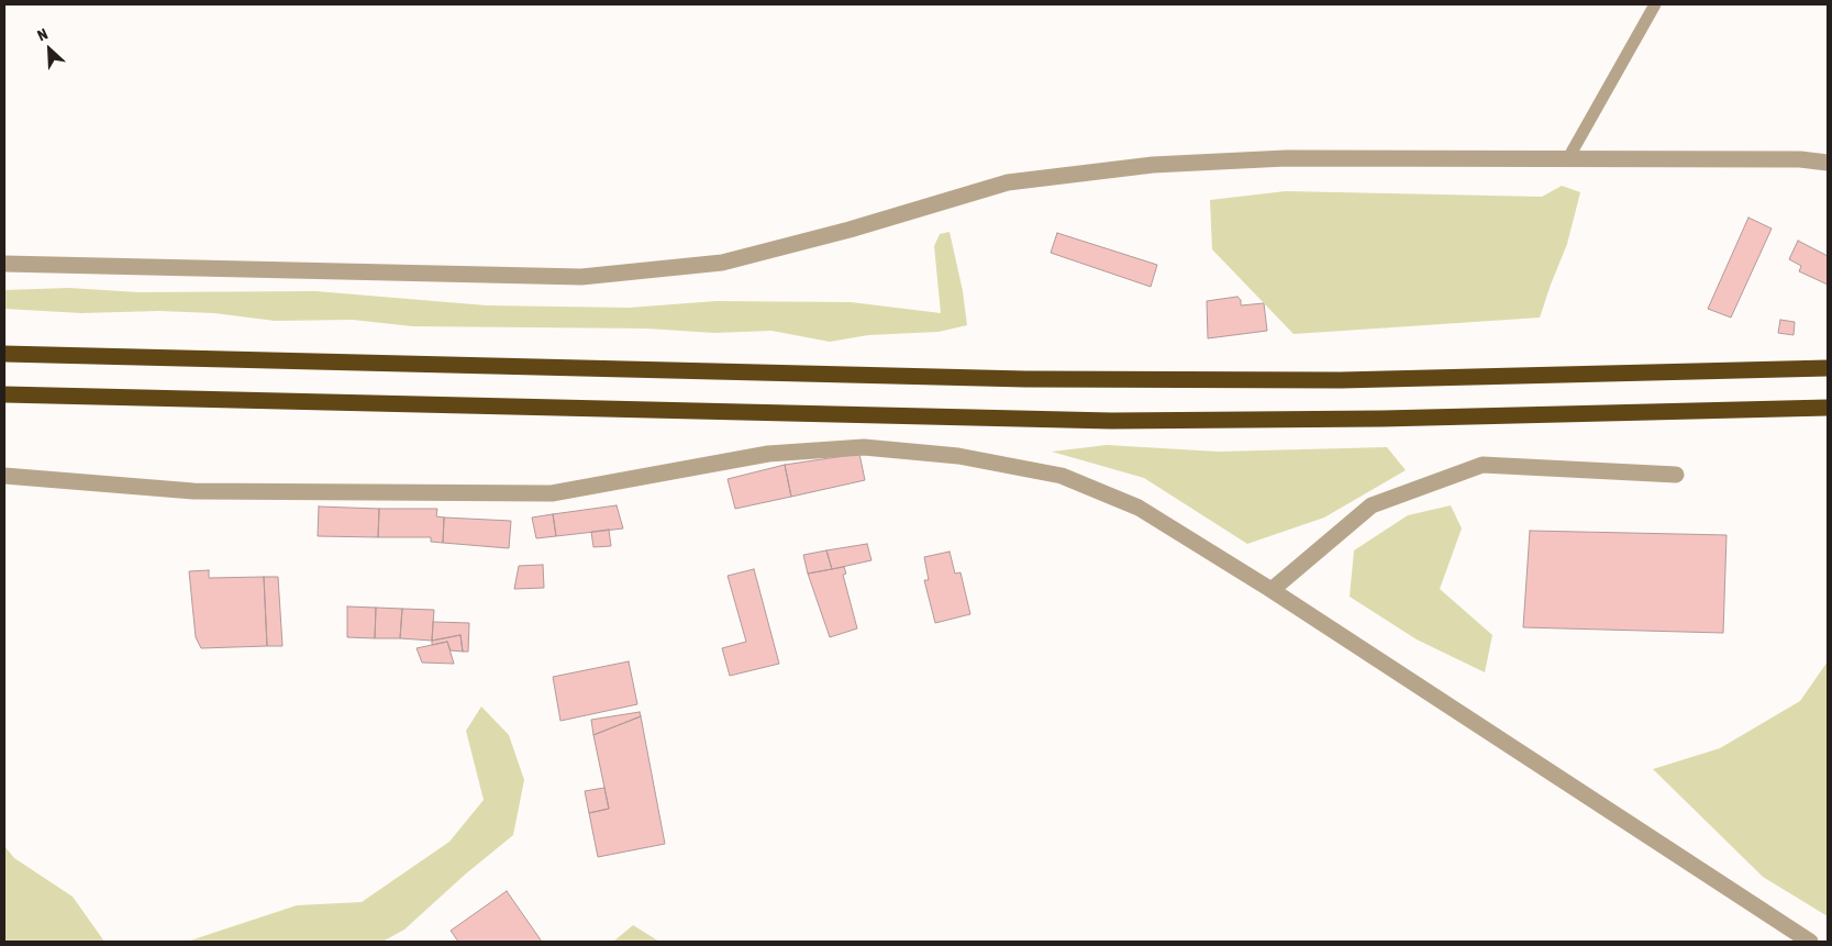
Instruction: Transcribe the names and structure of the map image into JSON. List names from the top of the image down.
{
  "north": "top left"
}
